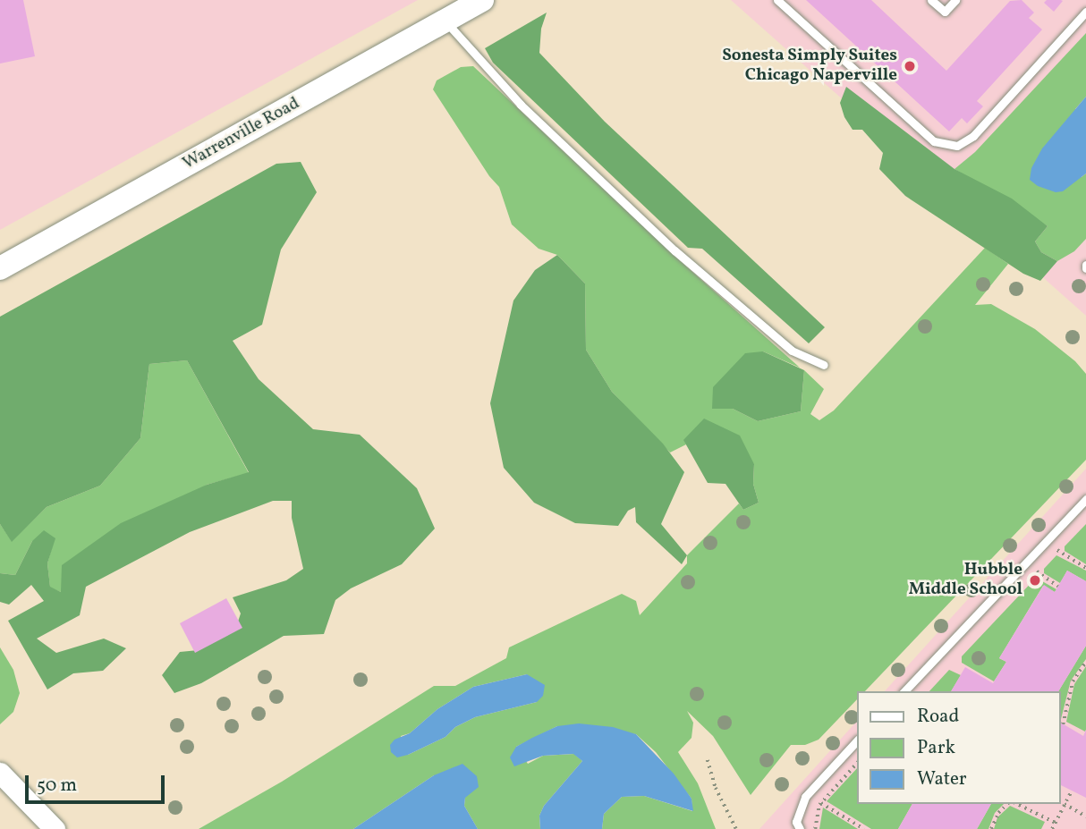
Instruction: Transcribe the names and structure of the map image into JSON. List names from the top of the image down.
{
  "streets": {
    "main road": ["Warrenville Road"]
  },
  "places": ["Sonesta Simply Suites Chicago Naperville", "Hubble Middle School"],
  "legend": ["Road", "Park", "Water"],
  "scale_bar": "50 m"
}
